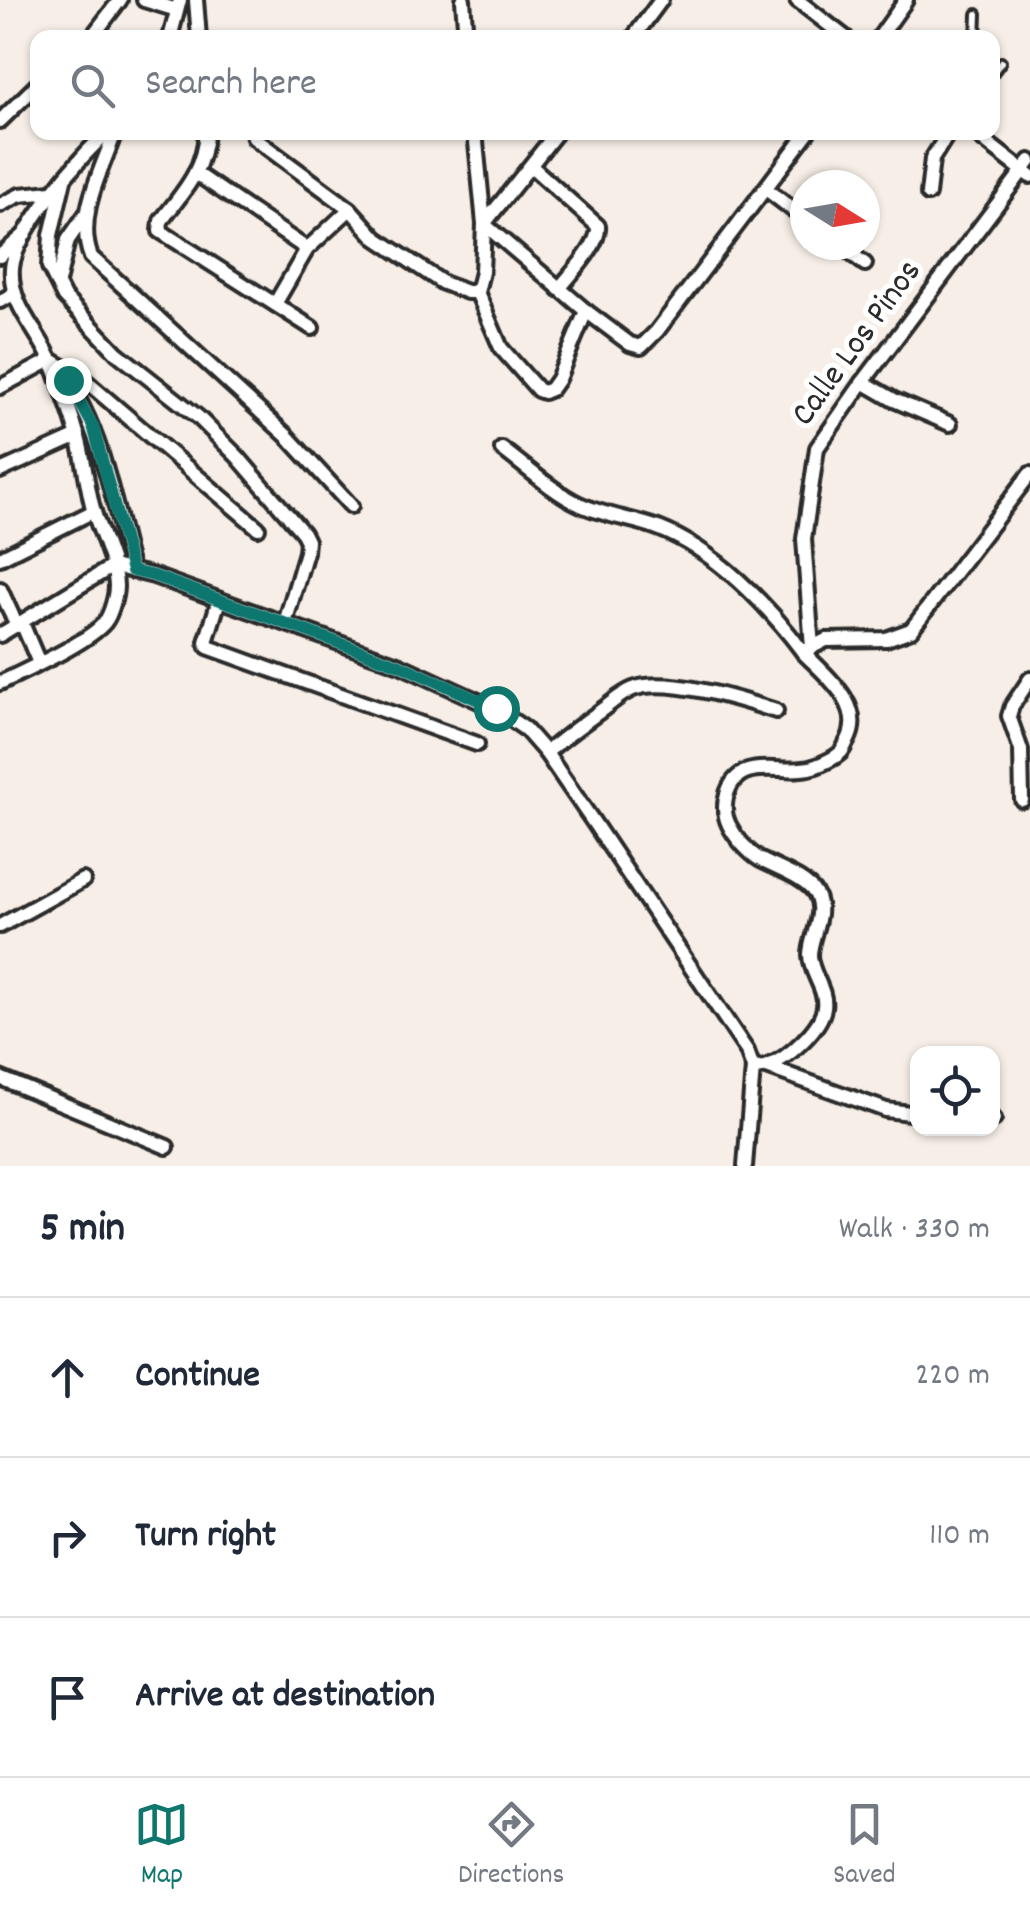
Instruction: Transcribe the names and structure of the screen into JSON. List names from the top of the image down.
{
  "streets": {
    "street": ["Calle Los Pinos"]
  },
  "north": "right",
  "page": {
    "search": "Search here",
    "heading": ["5 min", "Walk · 330 m"],
    "list": [
      ["Continue", "220 m"],
      ["Turn right", "110 m"],
      "Arrive at destination"
    ],
    "nav": ["Map", "Directions", "Saved"]
  }
}
